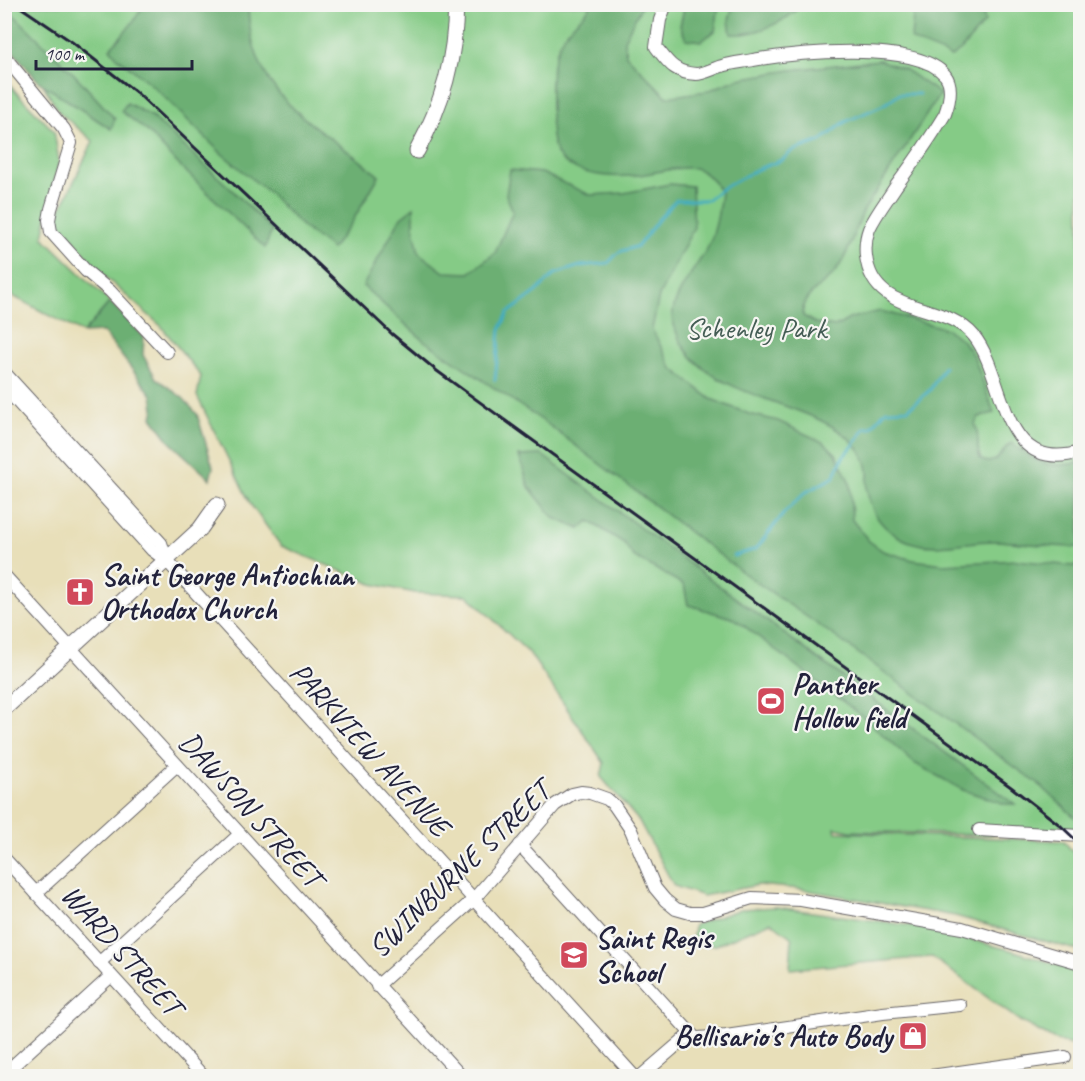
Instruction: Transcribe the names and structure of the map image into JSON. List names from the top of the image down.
{
  "streets": {
    "street": [
      "PARKVIEW AVENUE",
      "DAWSON STREET",
      "SWINBURNE STREET",
      "WARD STREET"
    ]
  },
  "crossings": [
    ["PARKVIEW AVENUE", "SWINBURNE STREET"],
    ["DAWSON STREET", "SWINBURNE STREET"]
  ],
  "parks": ["Schenley Park"],
  "places": {
    "church": ["Saint George Antiochian Orthodox Church"],
    "sports": ["Panther Hollow field"],
    "school or university": ["Saint Regis School"],
    "shop": ["Bellisario's Auto Body"]
  },
  "scale_bar": "100 m"
}
